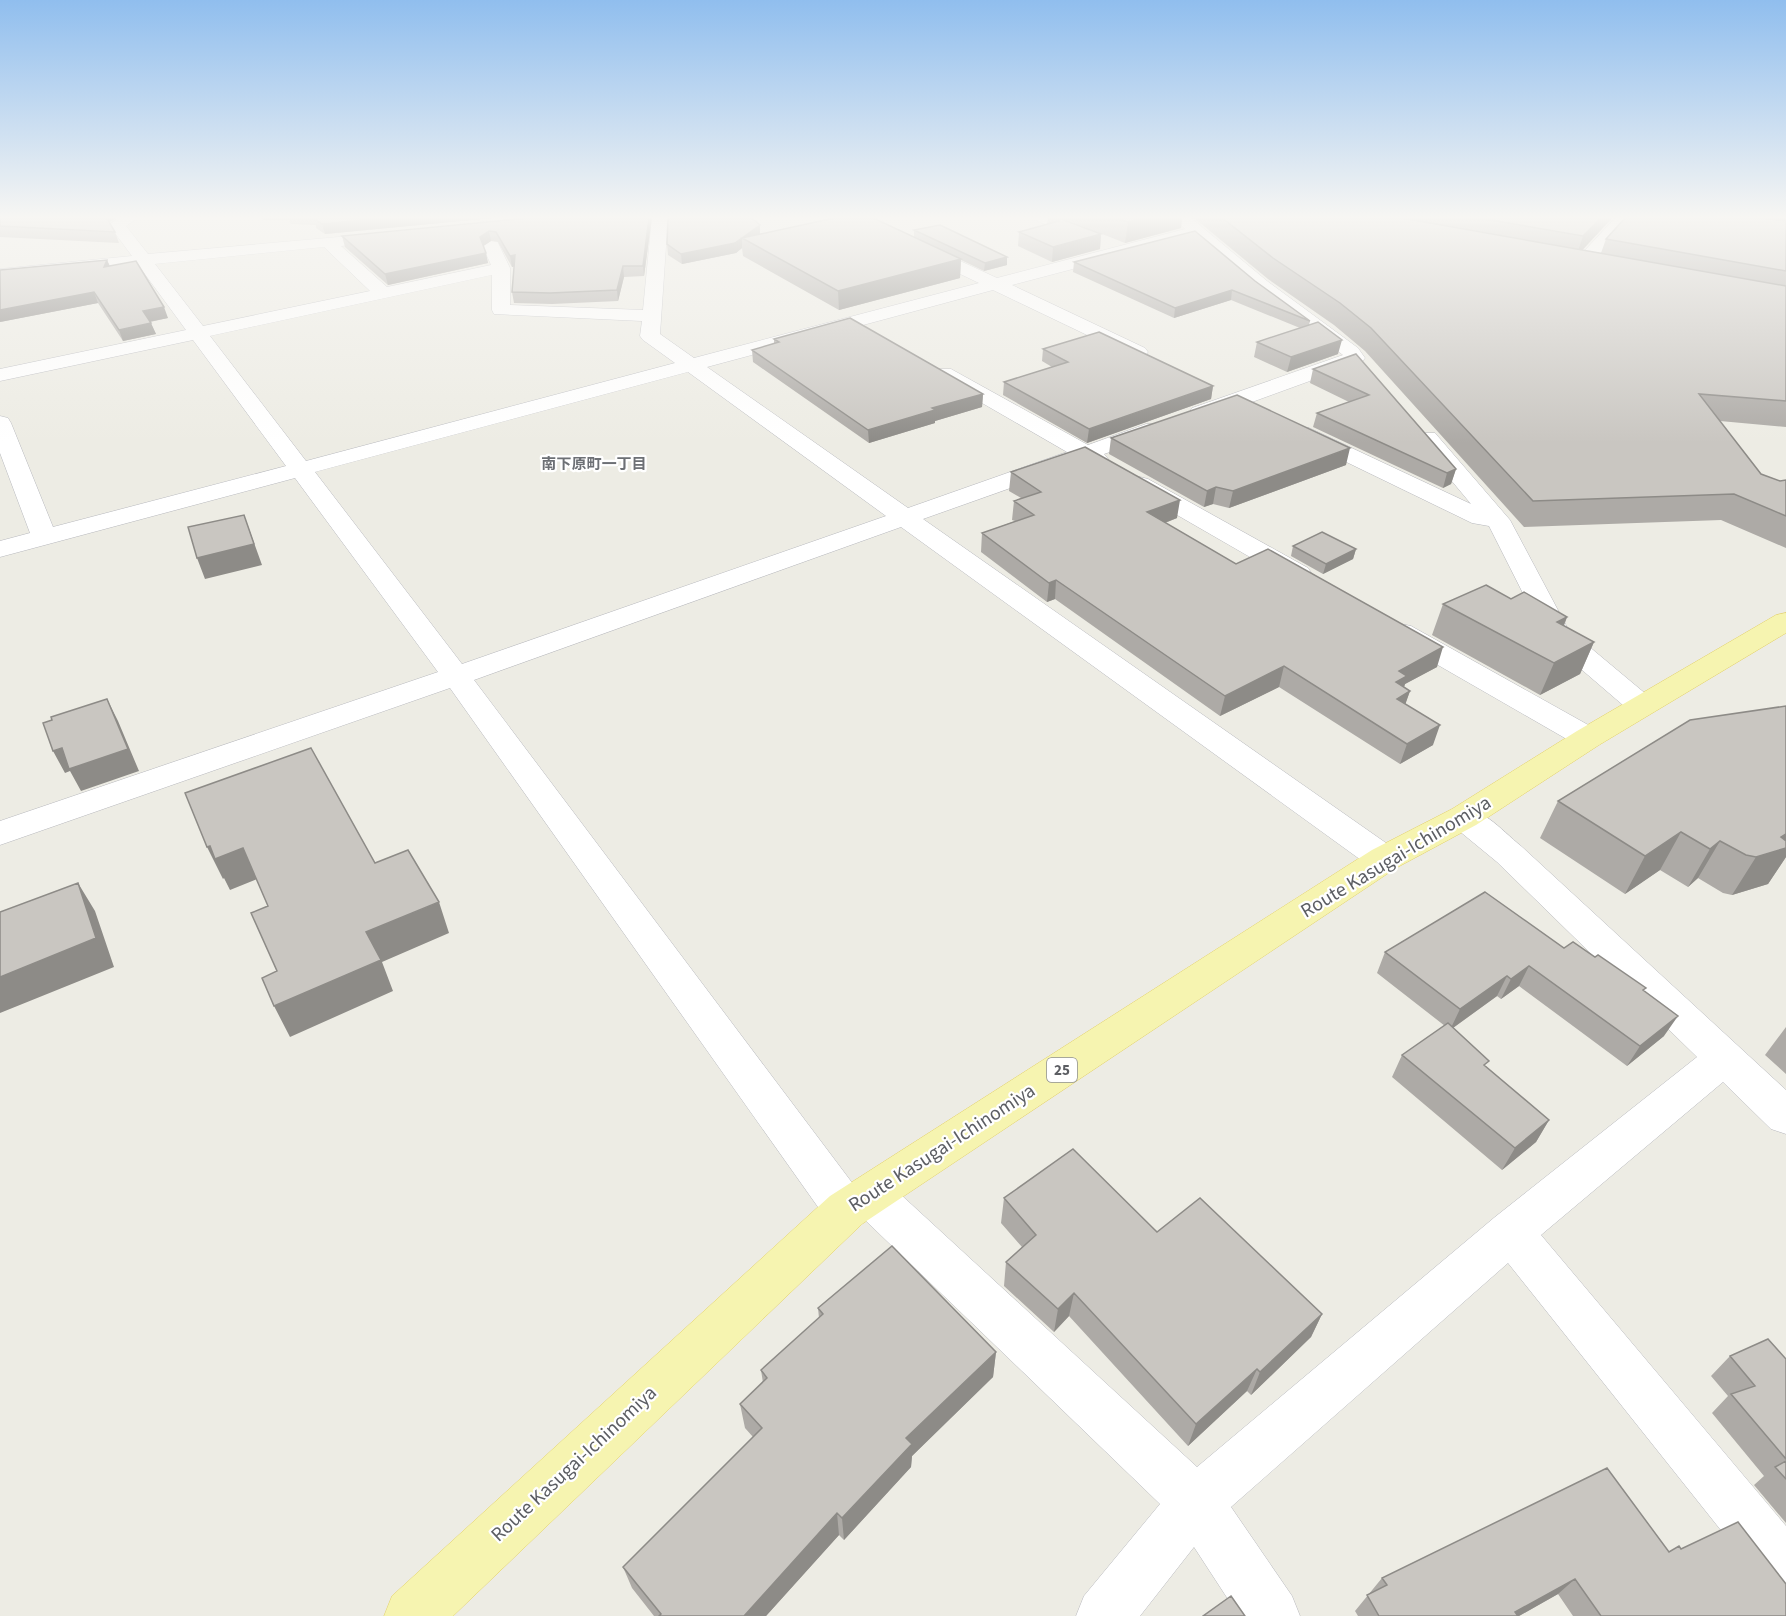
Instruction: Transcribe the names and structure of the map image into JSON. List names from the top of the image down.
{
  "streets": {
    "main road": ["Route Kasugai-Ichinomiya", "25"]
  },
  "districts": ["南下原町一丁目"]
}
